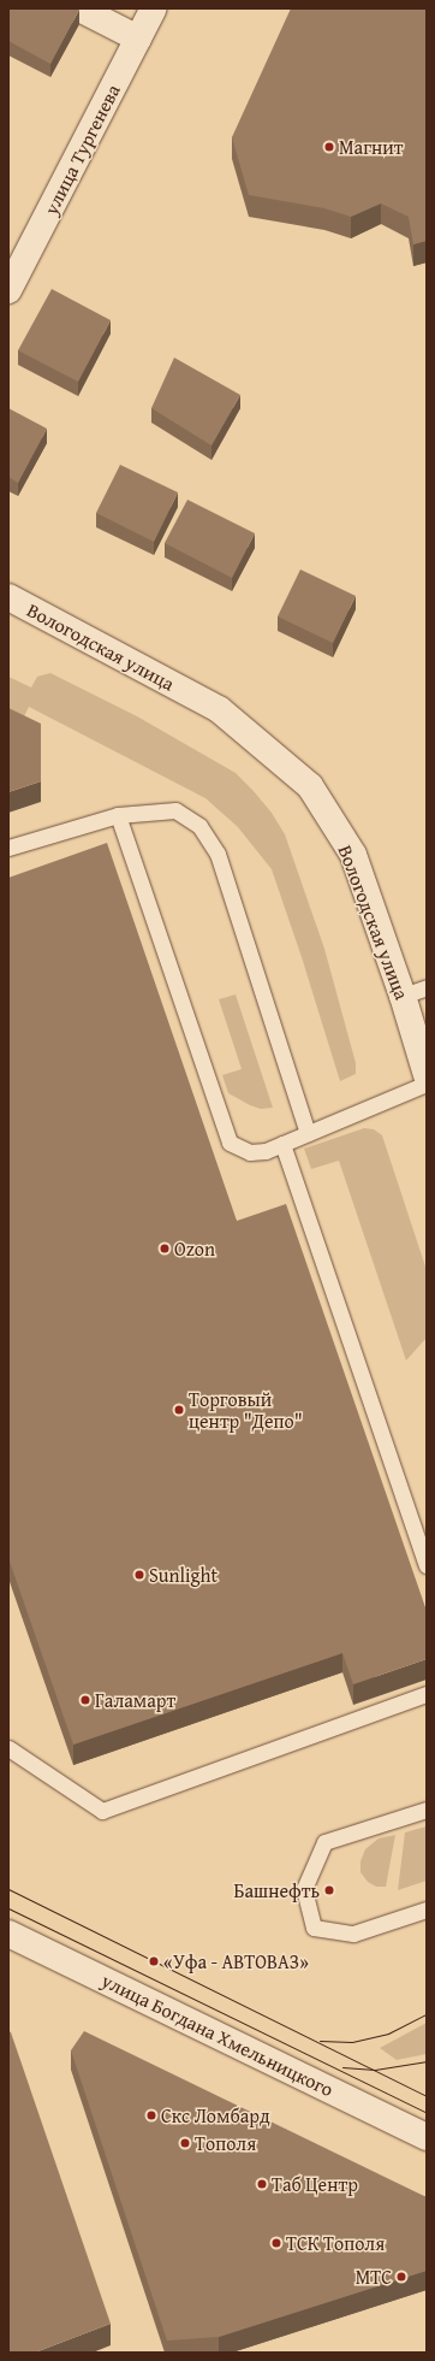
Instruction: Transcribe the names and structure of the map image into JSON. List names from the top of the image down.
{
  "streets": {
    "main road": ["улица Тургенева", "Вологодская улица", "улица Богдана Хмельницкого"]
  },
  "places": [
    "Магнит",
    "Ozon",
    "Торговый центр \"Депо\"",
    "Sunlight",
    "Галамарт",
    "Башнефть",
    "«Уфа - АВТОВАЗ»",
    "Скс Ломбард",
    "Тополя",
    "Таб Центр",
    "ТСК Тополя",
    "МТС"
  ]
}
